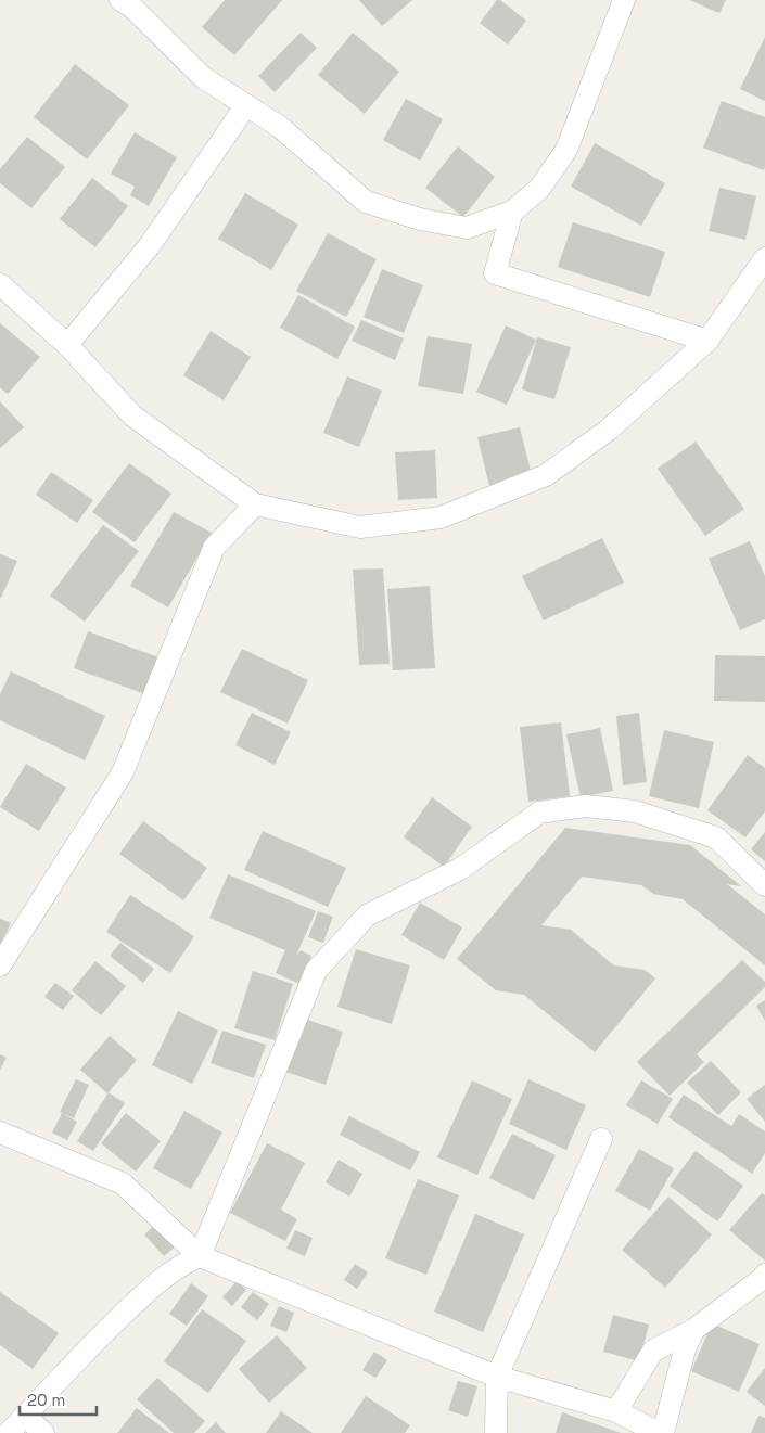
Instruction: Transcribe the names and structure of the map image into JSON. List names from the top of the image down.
{
  "scale_bar": "20 m"
}
